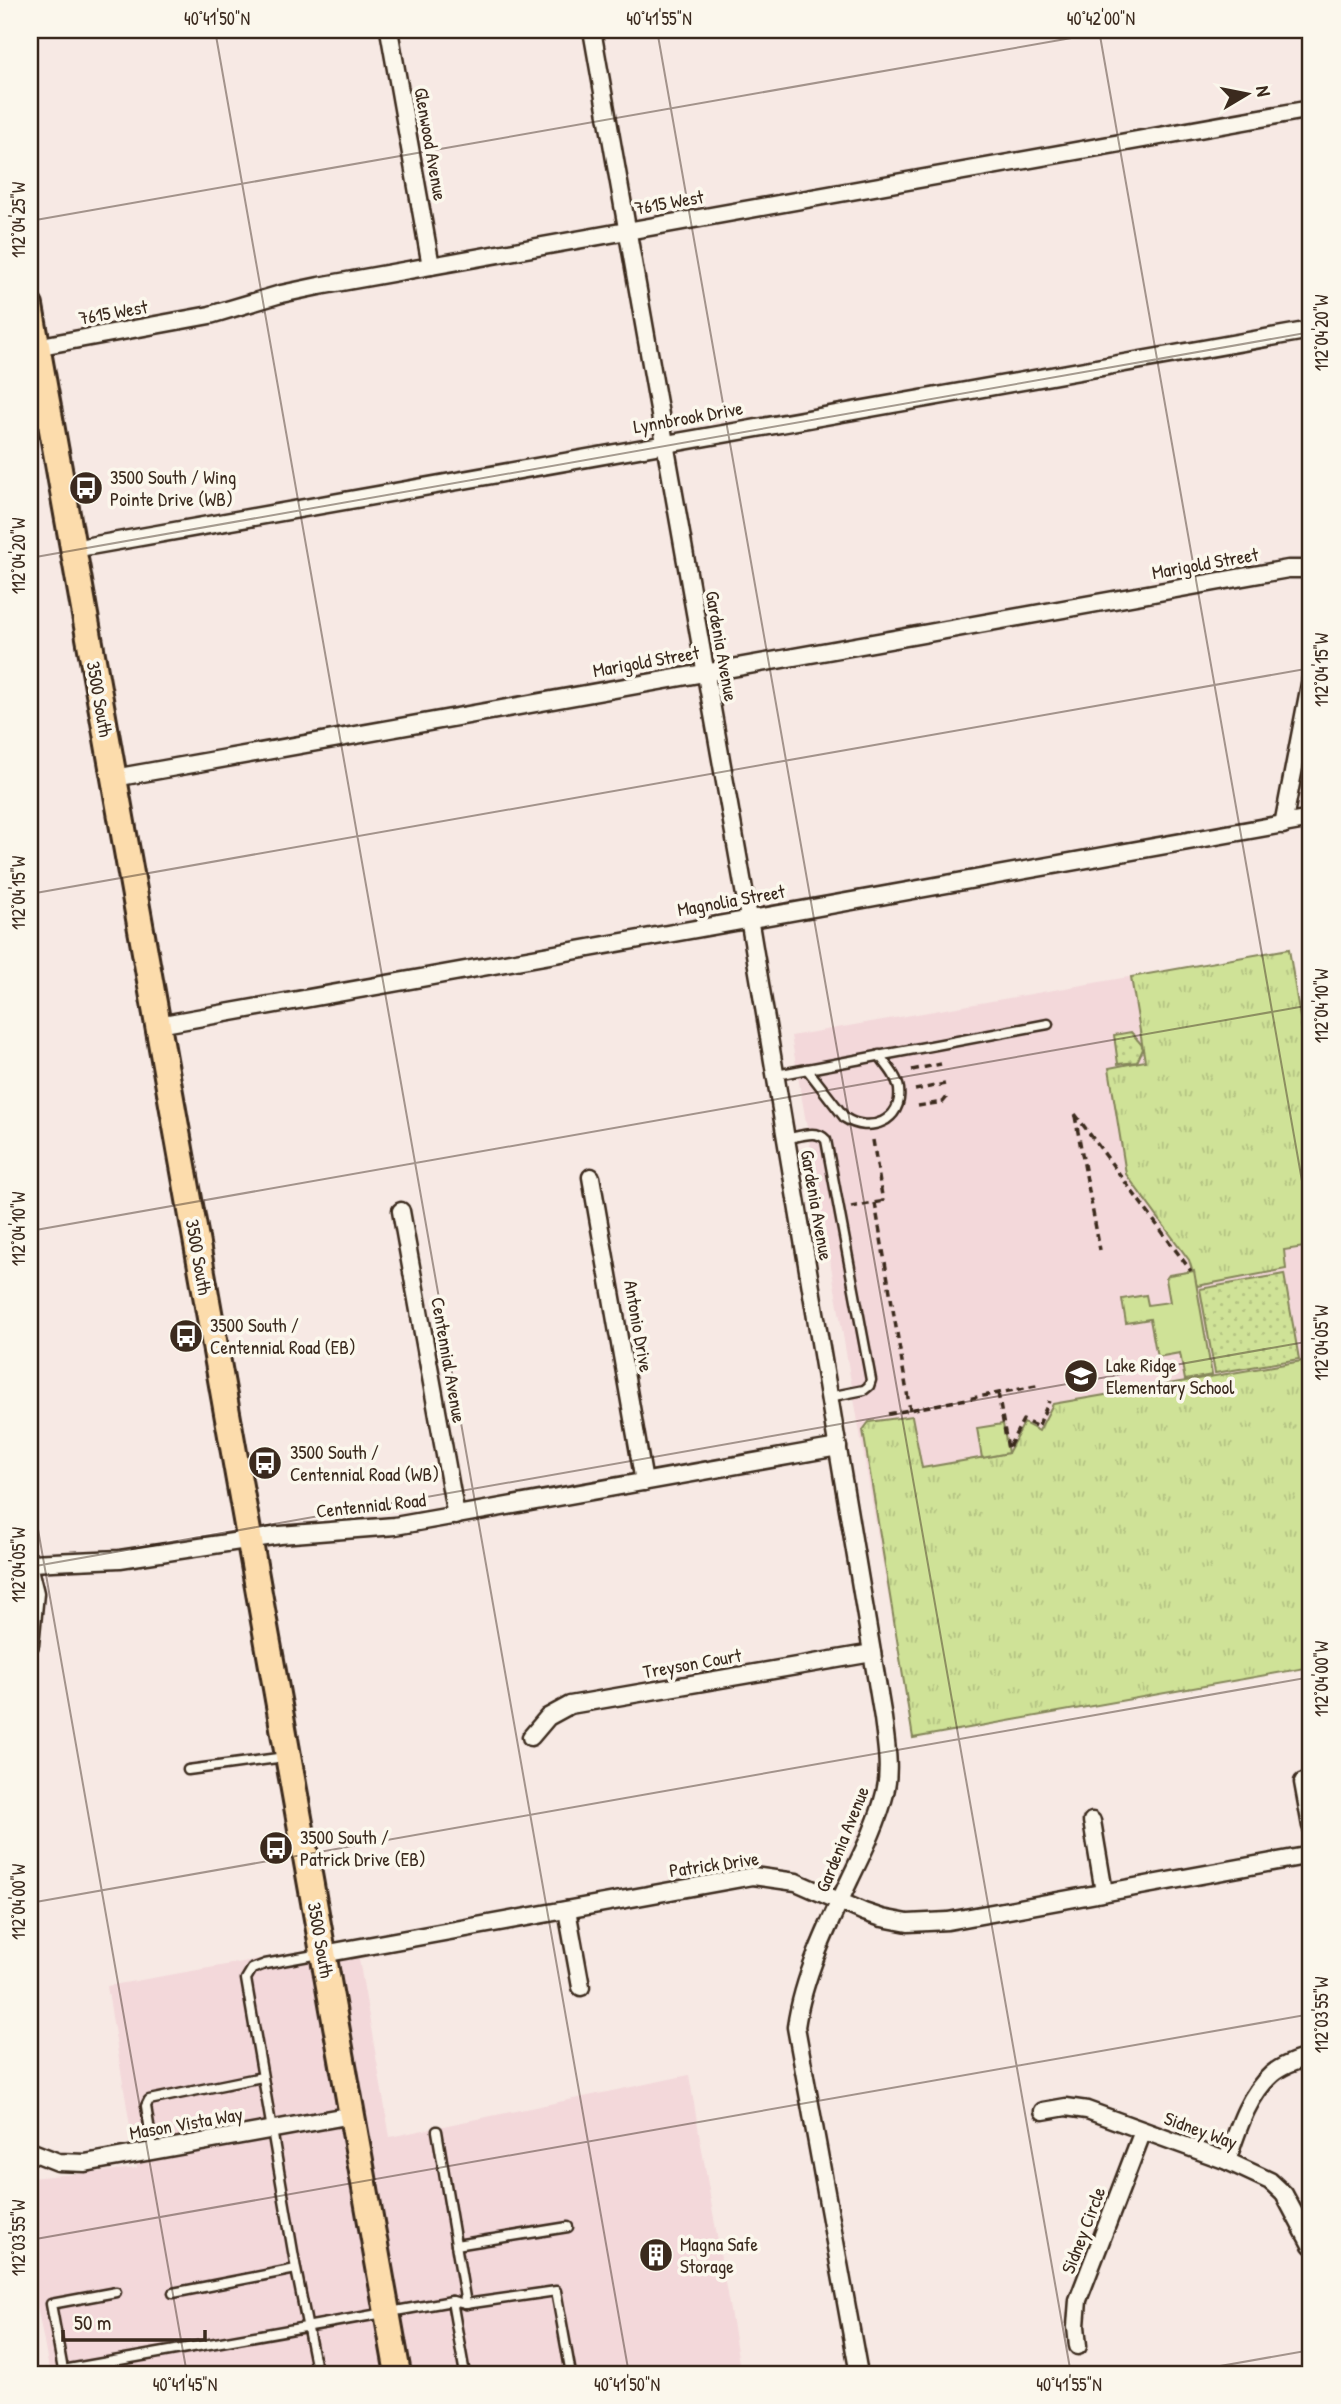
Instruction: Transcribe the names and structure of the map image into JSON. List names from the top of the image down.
{
  "streets": {
    "main road": ["3500 South"],
    "street": [
      "Glenwood Avenue",
      "7615 West",
      "Lynnbrook Drive",
      "Marigold Street",
      "Gardenia Avenue",
      "Magnolia Street",
      "Antonio Drive",
      "Centennial Avenue",
      "Centennial Road",
      "Treyson Court",
      "Patrick Drive",
      "Mason Vista Way",
      "Sidney Way",
      "Sidney Circle"
    ]
  },
  "crossings": [
    ["Glenwood Avenue", "7615 West"],
    ["7615 West", "Gardenia Avenue"],
    ["7615 West", "3500 South"],
    ["Lynnbrook Drive", "Gardenia Avenue"],
    ["Lynnbrook Drive", "3500 South"],
    ["Marigold Street", "Gardenia Avenue"],
    ["Marigold Street", "3500 South"],
    ["Gardenia Avenue", "Magnolia Street"],
    ["Gardenia Avenue", "Centennial Road"],
    ["Gardenia Avenue", "Treyson Court"],
    ["Gardenia Avenue", "Patrick Drive"],
    ["3500 South", "Magnolia Street"],
    ["3500 South", "Centennial Road"],
    ["3500 South", "Patrick Drive"],
    ["3500 South", "Mason Vista Way"],
    ["Antonio Drive", "Centennial Road"],
    ["Centennial Avenue", "Centennial Road"],
    ["Sidney Way", "Sidney Circle"]
  ],
  "places": {
    "bus stop": [
      "3500 South / Wing Pointe Drive (WB)",
      "3500 South / Centennial Road (EB)",
      "3500 South / Centennial Road (WB)",
      "3500 South / Patrick Drive (EB)"
    ],
    "school or university": ["Lake Ridge Elementary School"],
    "building": ["Magna Safe Storage"]
  },
  "scale_bar": "50 m",
  "north": "right",
  "coordinates": [
    "40°41'50\"N",
    "40°41'55\"N",
    "40°42'00\"N",
    "112°04'25\"W",
    "112°04'20\"W",
    "112°04'15\"W",
    "112°04'10\"W",
    "112°04'05\"W",
    "112°04'00\"W",
    "112°03'55\"W",
    "40°41'45\"N"
  ]
}
